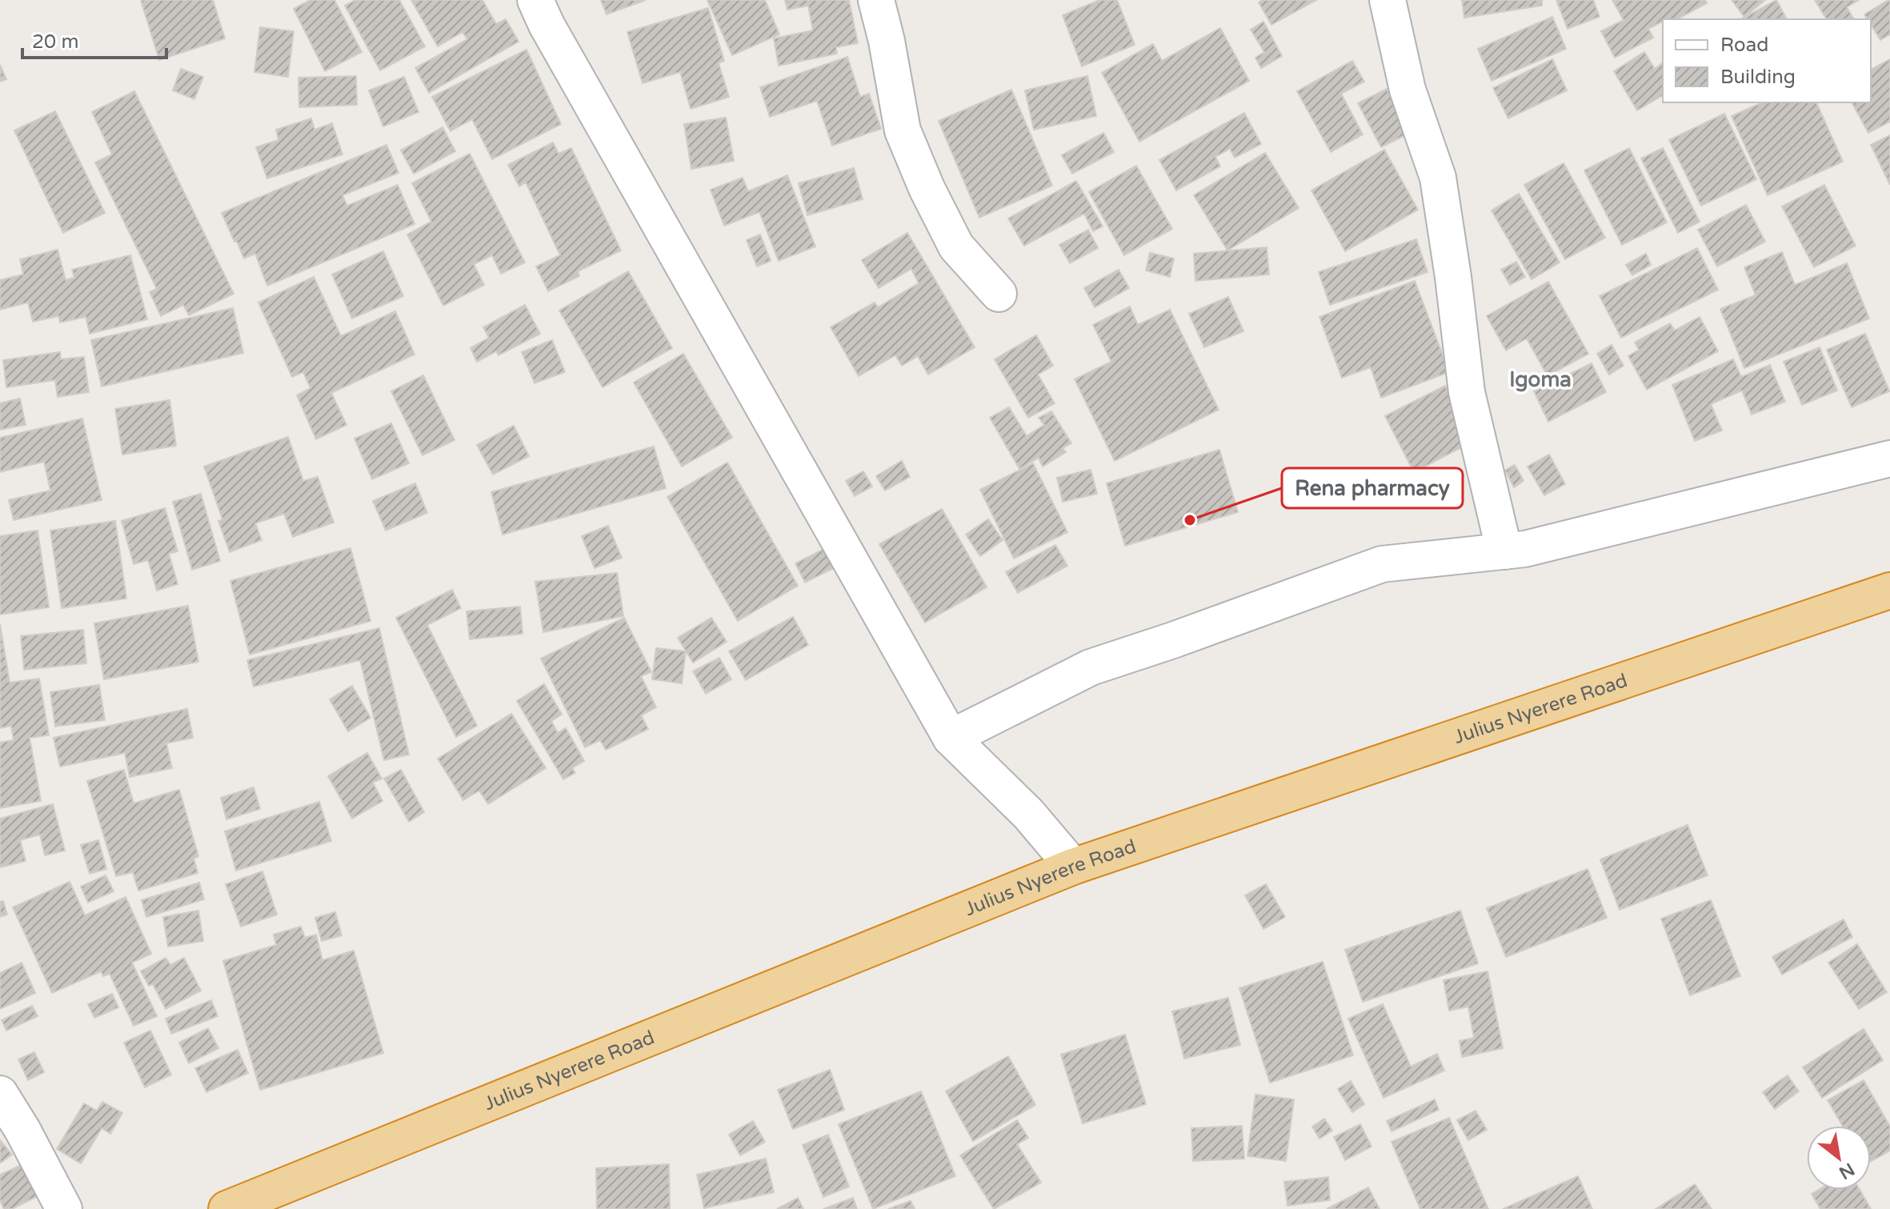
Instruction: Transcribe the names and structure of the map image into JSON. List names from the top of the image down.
{
  "streets": {
    "highway": ["Julius Nyerere Road"]
  },
  "districts": ["Igoma"],
  "places": ["Rena pharmacy"],
  "legend": ["Road", "Building"],
  "scale_bar": "20 m",
  "north": "bottom right"
}
